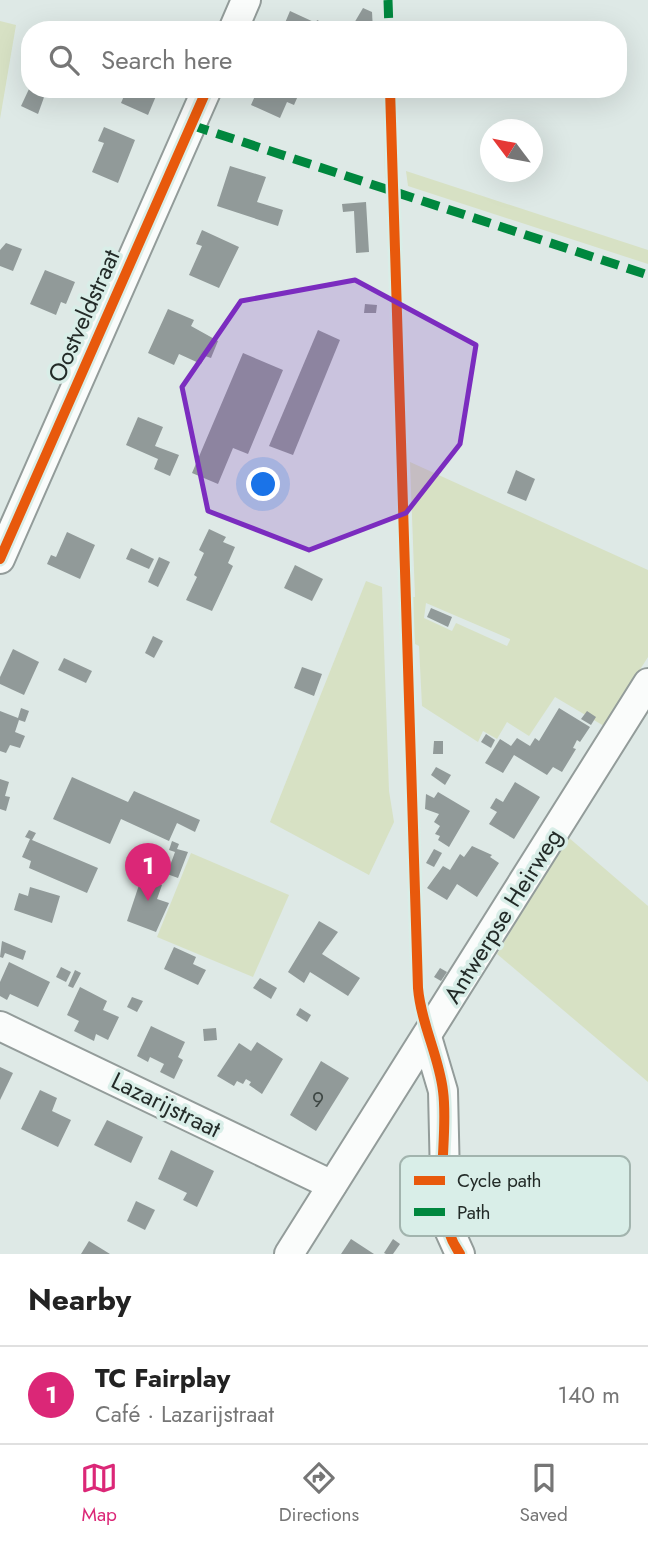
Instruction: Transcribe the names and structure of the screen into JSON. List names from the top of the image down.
{
  "streets": {
    "street": ["Oostveldstraat", "Antwerpse Heirweg", "Lazarijstraat"]
  },
  "crossings": [
    ["Antwerpse Heirweg", "Lazarijstraat"]
  ],
  "house_numbers": ["9"],
  "legend": ["Cycle path", "Path"],
  "north": "top left",
  "page": {
    "search": "Search here",
    "pins": "1",
    "heading": "Nearby",
    "list": [
      {
        "mark": "1",
        "name": "TC Fairplay",
        "note": "Café · Lazarijstraat",
        "value": "140 m"
      }
    ],
    "nav": ["Map", "Directions", "Saved"]
  }
}
